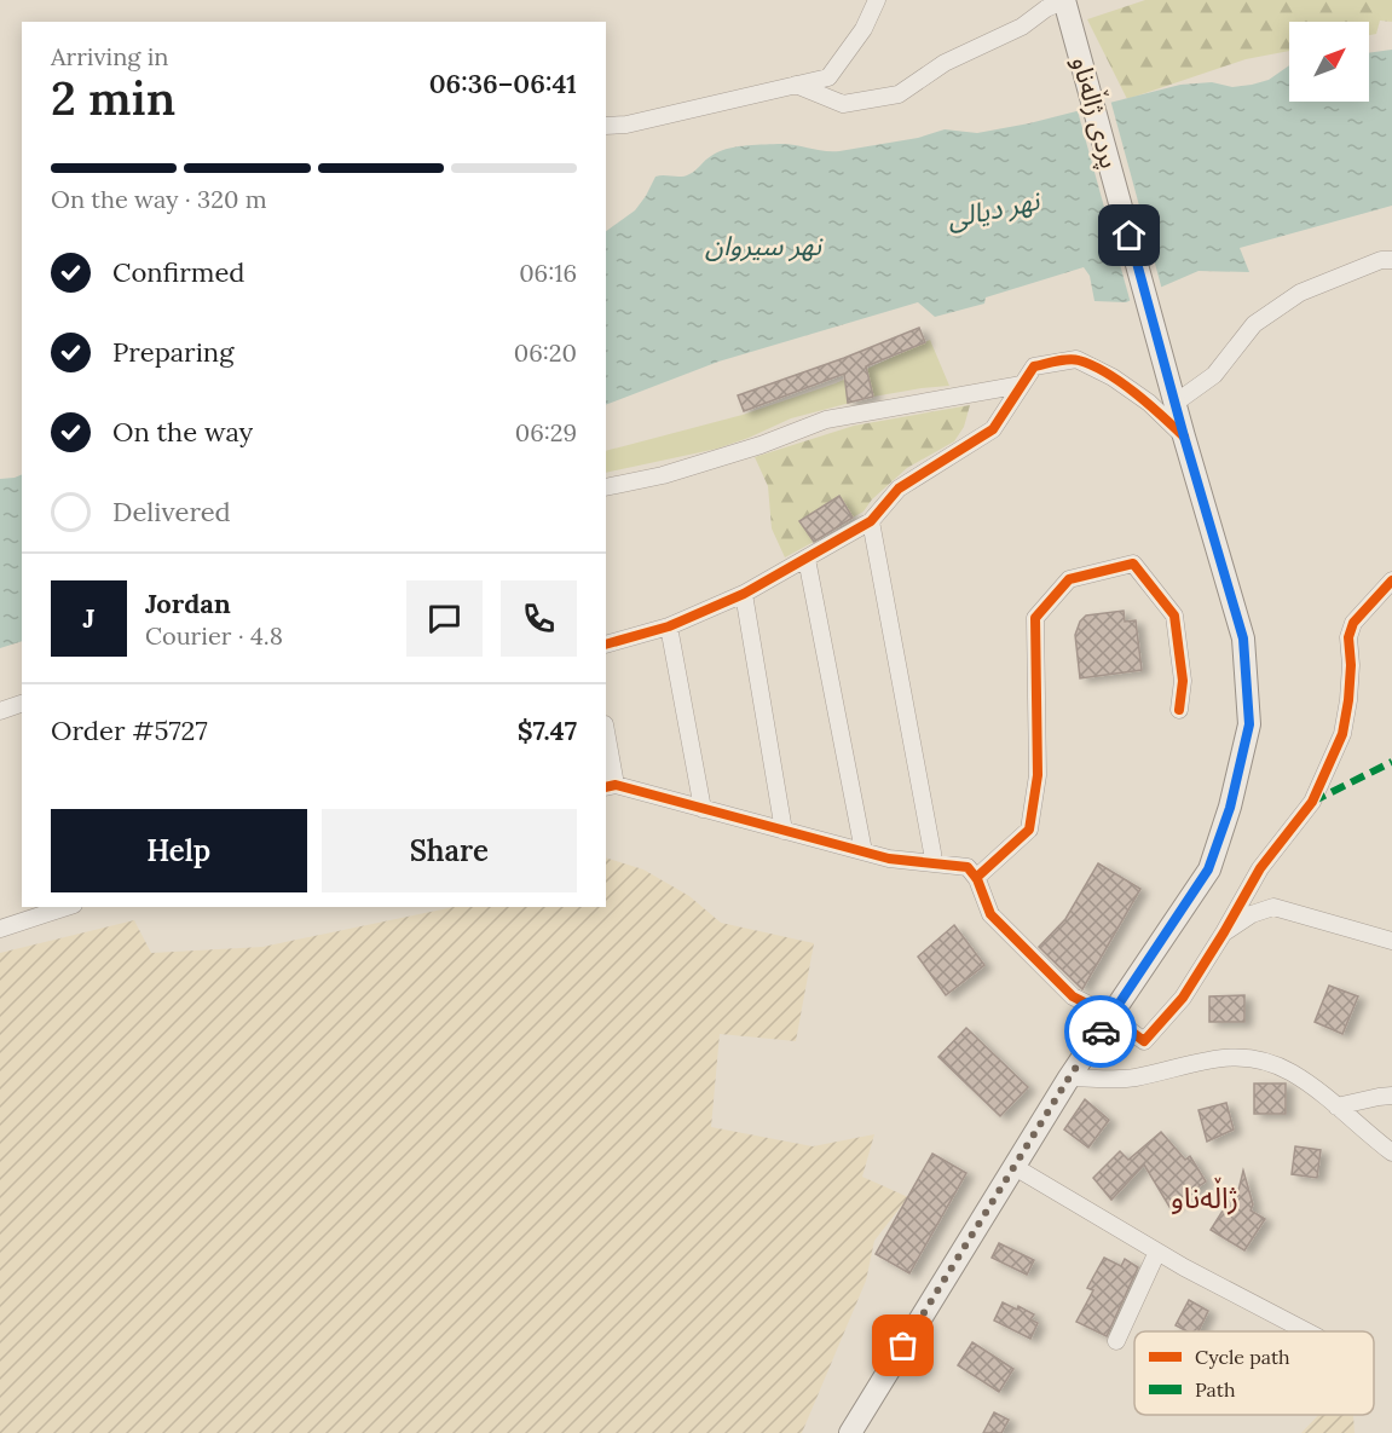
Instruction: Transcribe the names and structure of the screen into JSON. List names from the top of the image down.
{
  "streets": {
    "main road": ["پردی ژاڵەناو"]
  },
  "districts": ["ژاڵەناو"],
  "water": ["نهر ديالى", "نهر سیروان"],
  "legend": ["Cycle path", "Path"],
  "north": "top right",
  "page": {
    "heading": ["2 min", "Arriving in", "06:36–06:41"],
    "panel": [
      "Jordan",
      "Courier · 4.8",
      "Order #5727",
      "$7.47"
    ],
    "bar": "On the way · 320 m",
    "list": [
      ["Confirmed", "06:16"],
      ["Preparing", "06:20"],
      ["On the way", "06:29"],
      "Delivered"
    ],
    "round": "J",
    "buttons": ["Help", "Share"]
  }
}
